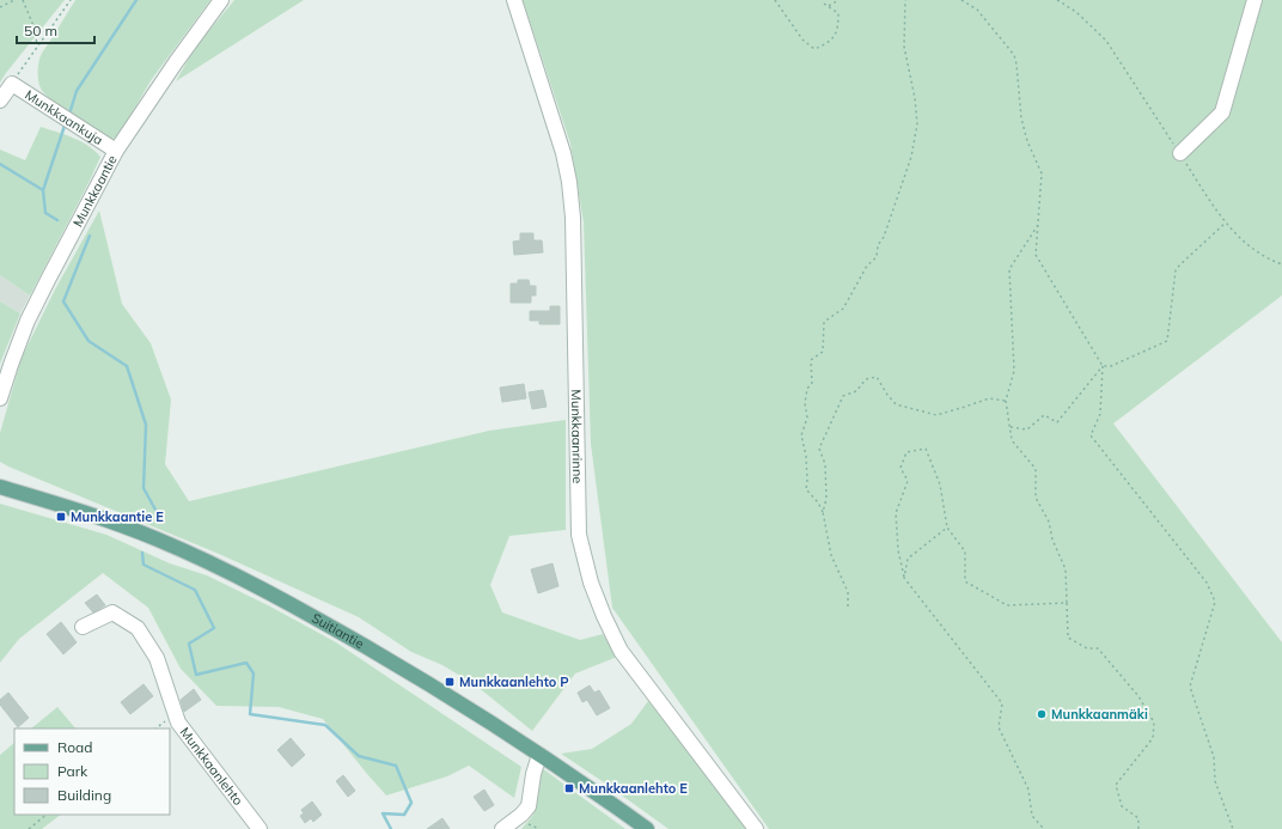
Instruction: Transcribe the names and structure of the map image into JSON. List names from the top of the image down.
{
  "streets": {
    "main road": ["Suitiantie"],
    "street": [
      "Munkkaankuja",
      "Munkkaantie",
      "Munkkaanrinne",
      "Munkkaanlehto"
    ]
  },
  "crossings": [
    ["Munkkaankuja", "Munkkaantie"]
  ],
  "places": {
    "transit": ["Munkkaantie E", "Munkkaanlehto P", "Munkkaanlehto E"],
    "other": ["Munkkaanmäki"]
  },
  "legend": ["Road", "Park", "Building"],
  "scale_bar": "50 m"
}
